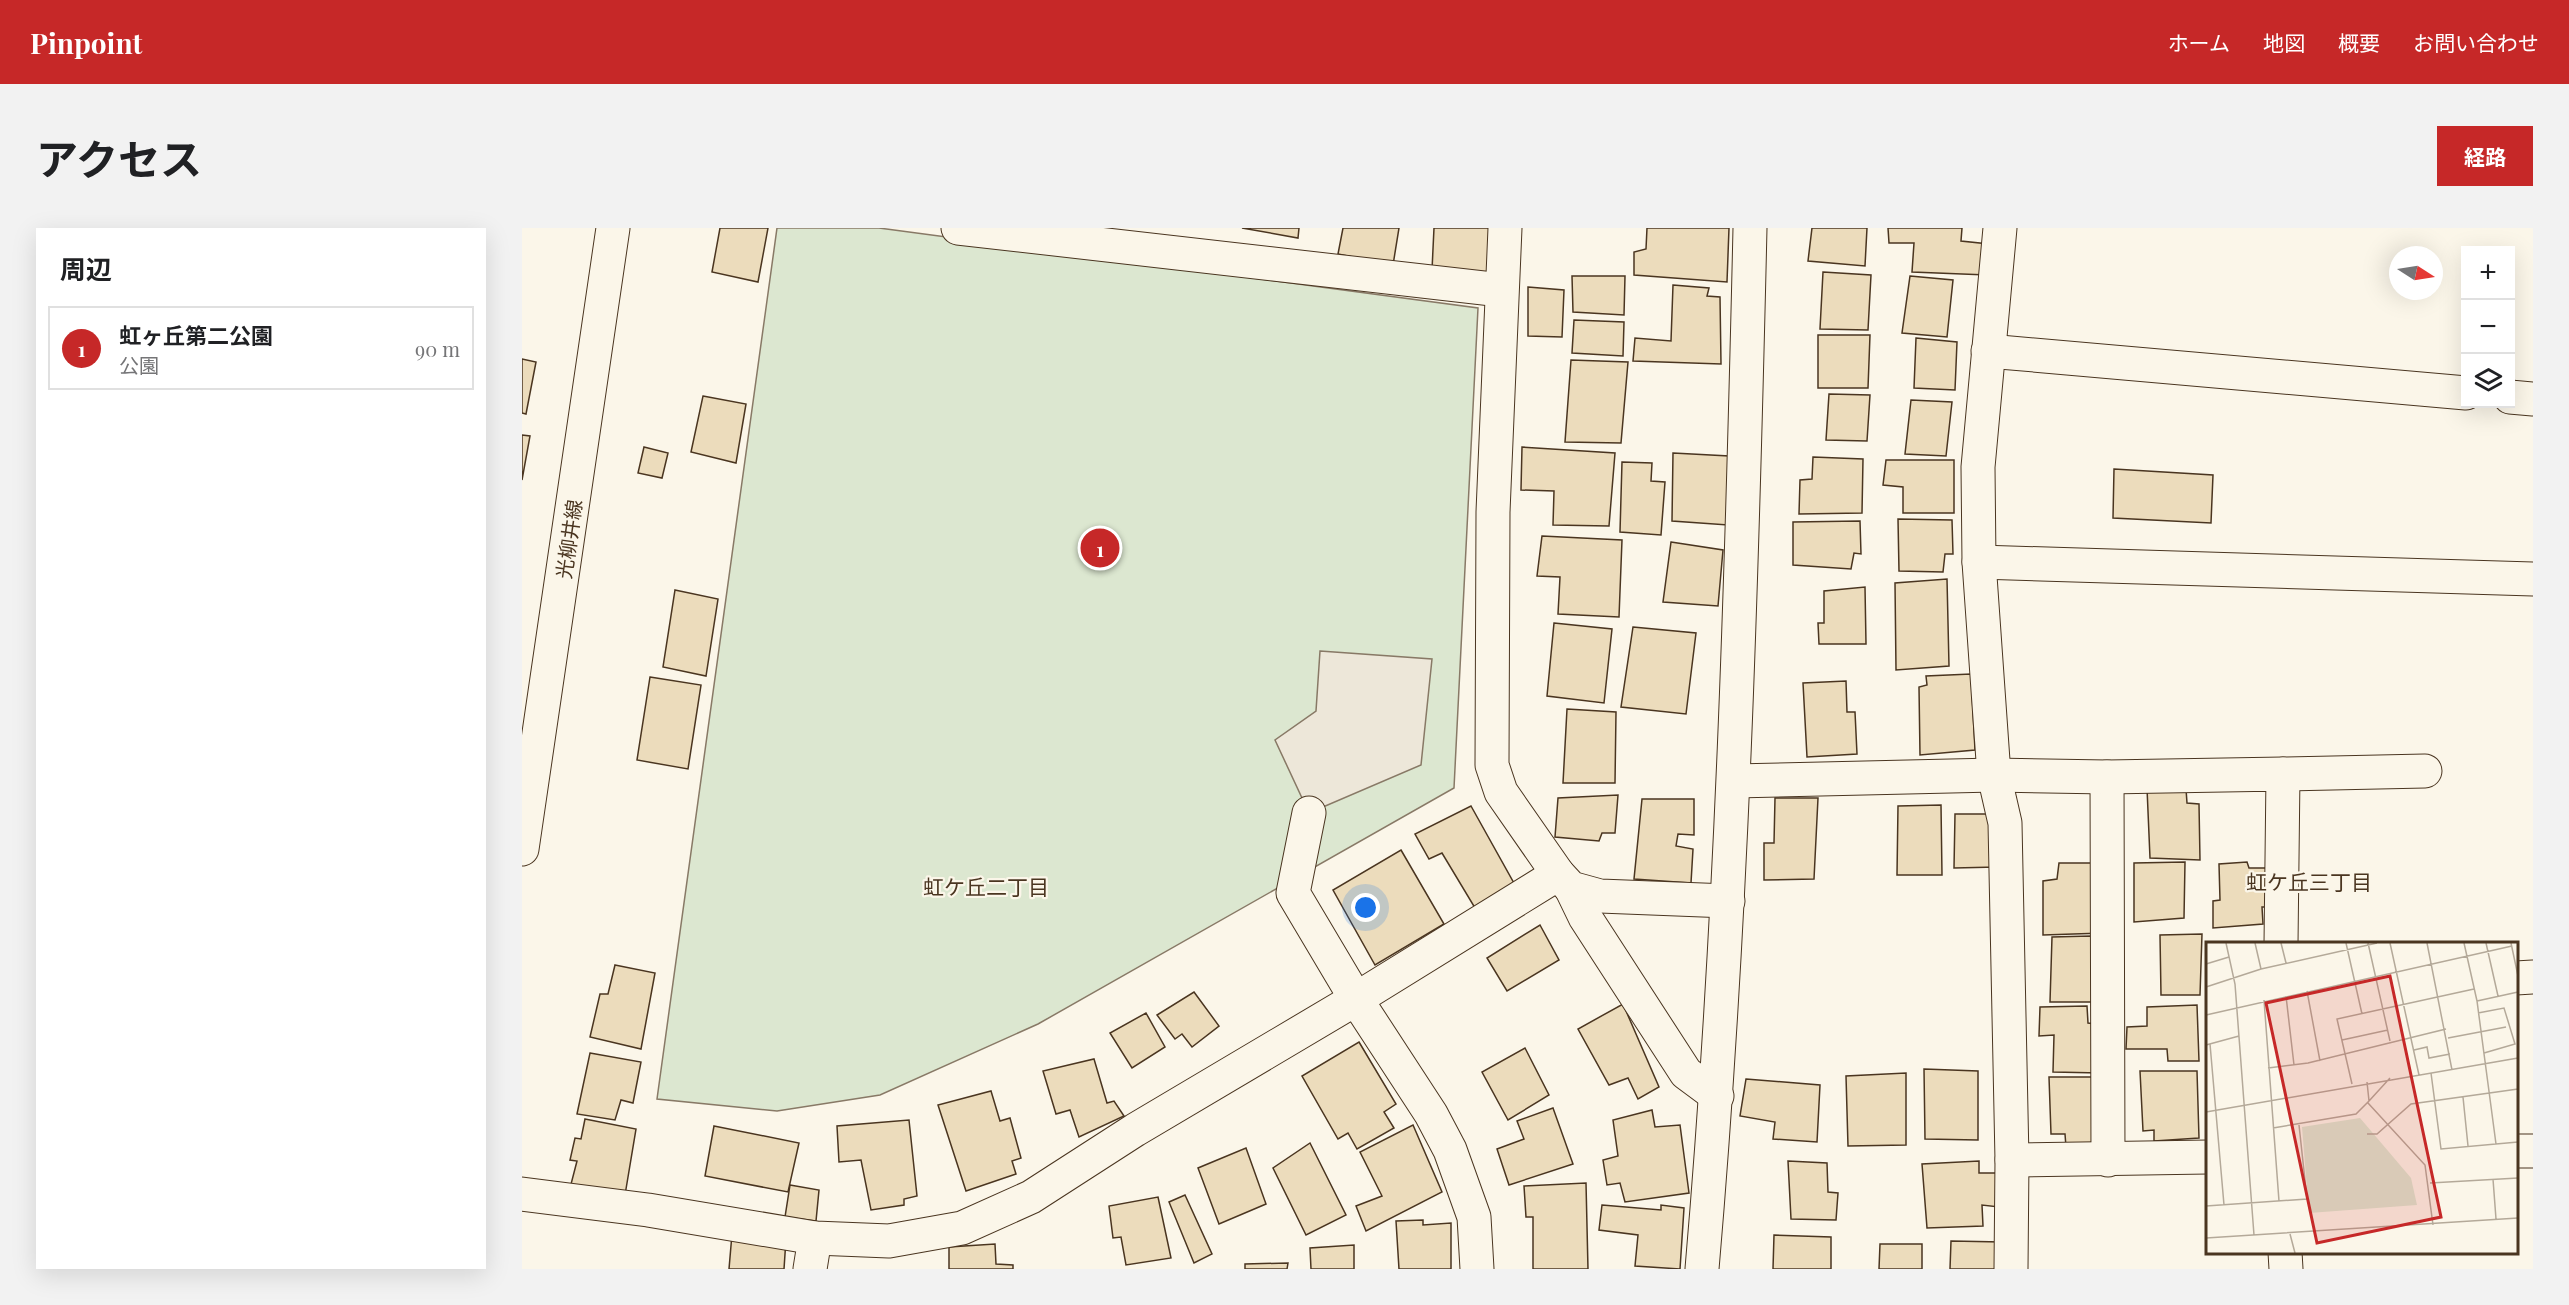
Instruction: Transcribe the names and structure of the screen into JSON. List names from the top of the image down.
{
  "streets": {
    "street": ["光柳井線"]
  },
  "districts": ["虹ケ丘三丁目", "虹ケ丘二丁目"],
  "north": "right",
  "page": {
    "header": "Pinpoint",
    "nav": [
      "ホーム",
      "地図",
      "概要",
      "お問い合わせ"
    ],
    "title": "アクセス",
    "buttons": "経路",
    "heading": "周辺",
    "map_buttons": ["+", "−"],
    "list": [
      {
        "mark": "1",
        "name": "虹ヶ丘第二公園",
        "note": "公園",
        "value": "90 m"
      }
    ],
    "pins": "1"
  }
}
